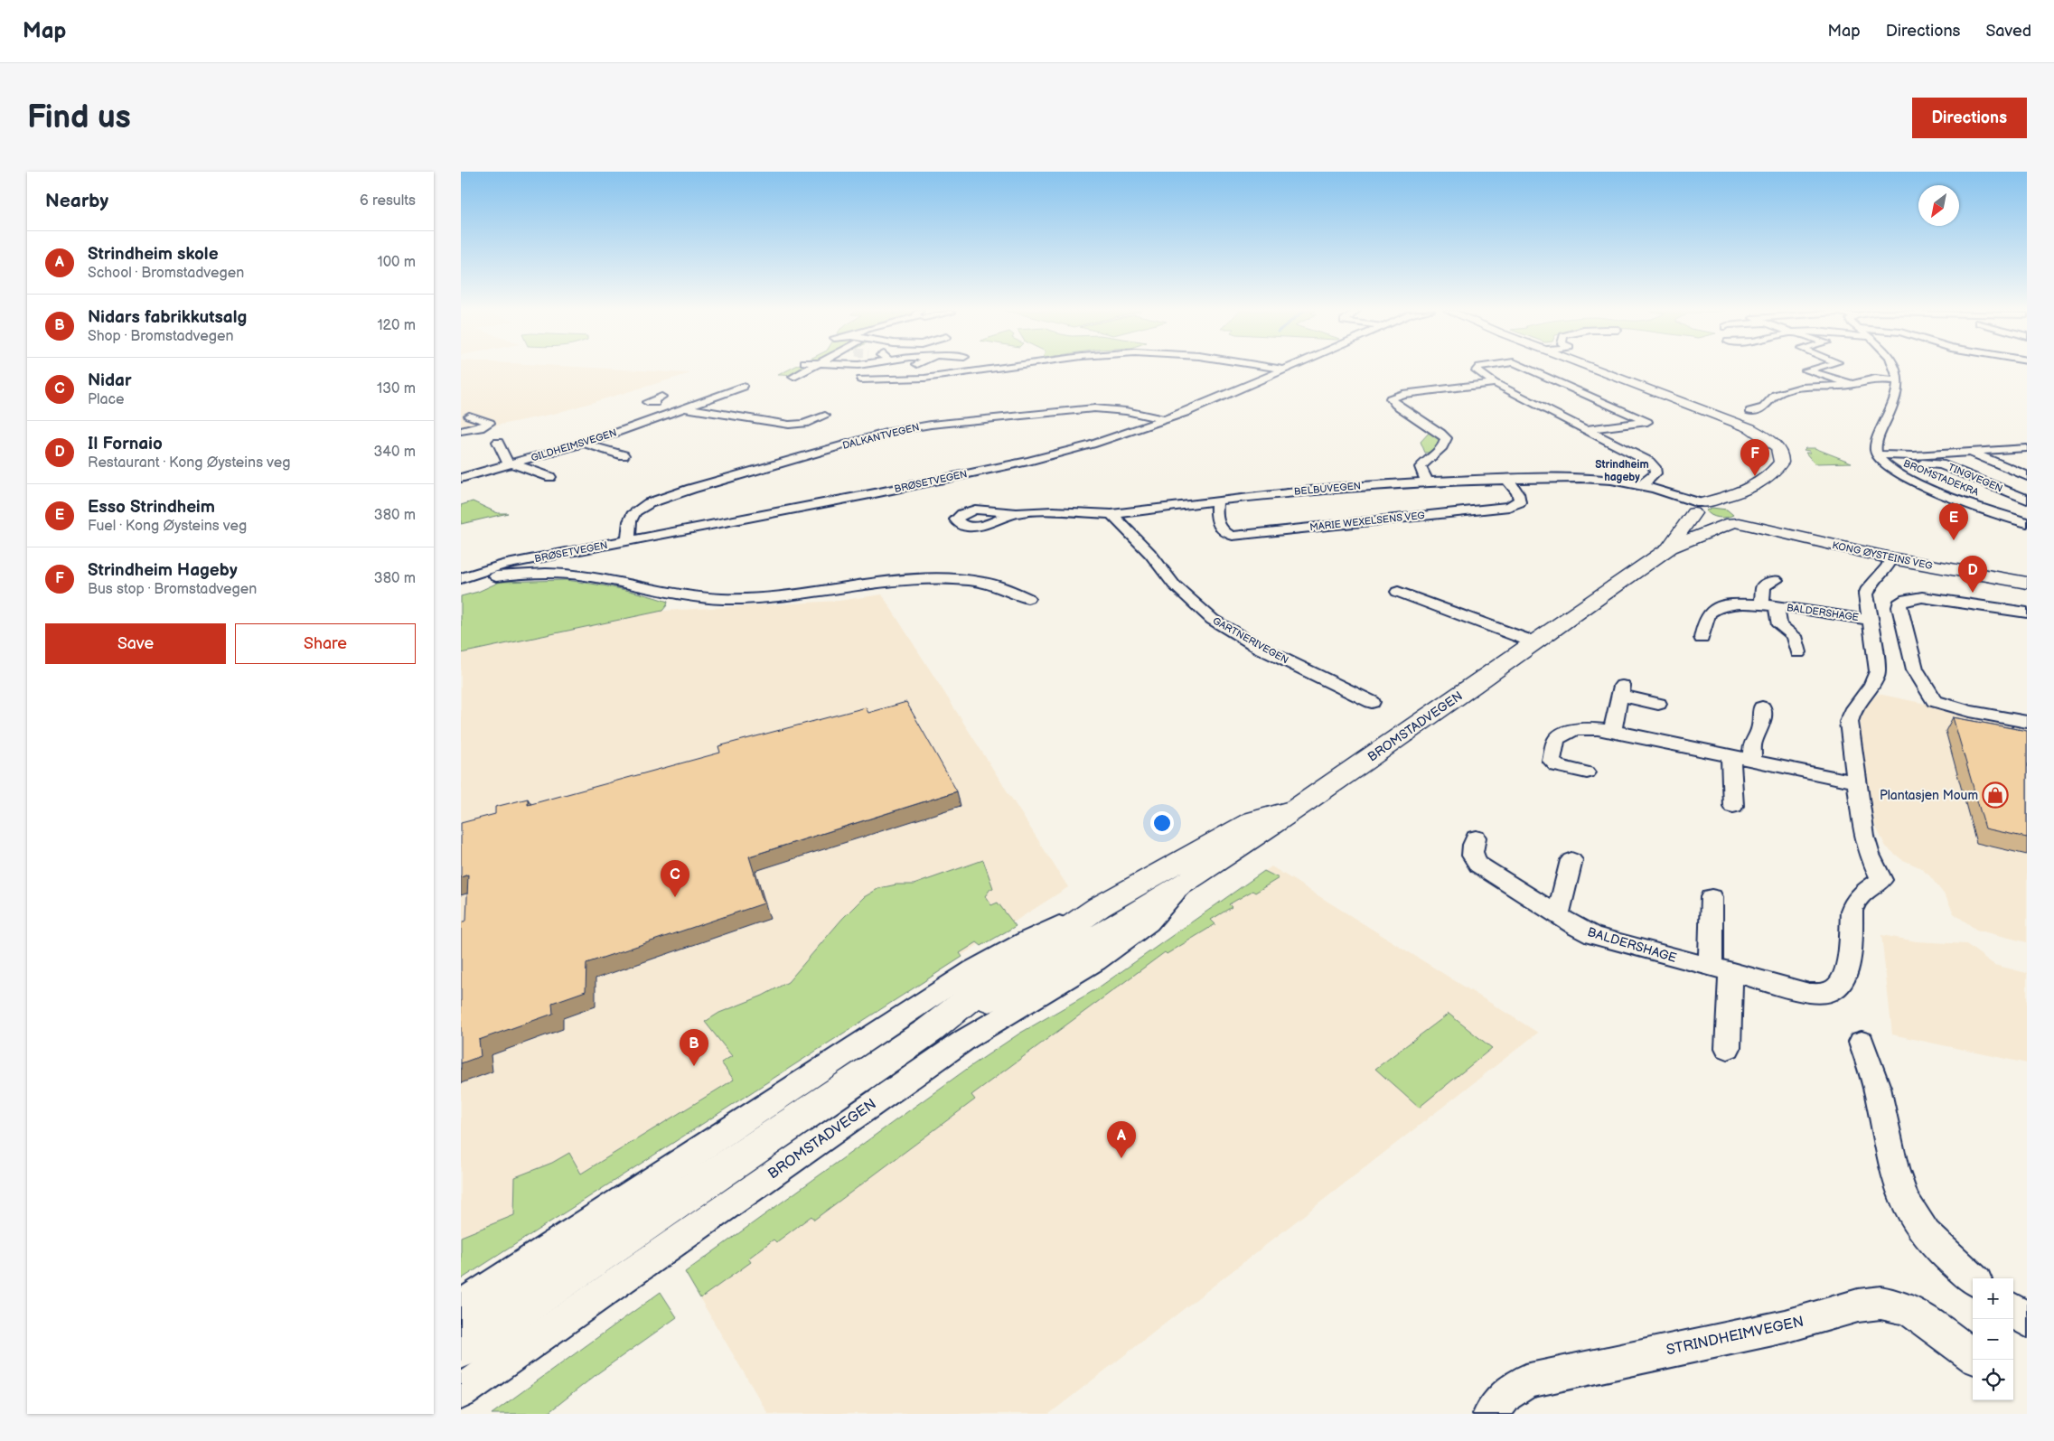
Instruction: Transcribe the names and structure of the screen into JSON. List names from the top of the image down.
{
  "streets": {
    "main road": ["KONG ØYSTEINS VEG", "BROMSTADVEGEN"],
    "street": [
      "DALKANTVEGEN",
      "GILDHEIMSVEGEN",
      "BROMSTADEKRA",
      "TINGVEGEN",
      "BRØSETVEGEN",
      "BELBUVEGEN",
      "MARIE WEXELSENS VEG",
      "BALDERSHAGE",
      "GARTNERIVEGEN",
      "STRINDHEIMVEGEN"
    ]
  },
  "crossings": [
    ["DALKANTVEGEN", "BRØSETVEGEN"],
    ["BROMSTADEKRA", "TINGVEGEN"],
    ["BELBUVEGEN", "MARIE WEXELSENS VEG"],
    ["BELBUVEGEN", "GARTNERIVEGEN"],
    ["BELBUVEGEN", "BROMSTADVEGEN"],
    ["KONG ØYSTEINS VEG", "BALDERSHAGE"],
    ["KONG ØYSTEINS VEG", "BROMSTADVEGEN"]
  ],
  "districts": ["Strindheim hageby"],
  "places": {
    "shop": ["Plantasjen Moum"]
  },
  "north": "bottom left",
  "page": {
    "header": "Map",
    "nav": ["Map", "Directions", "Saved"],
    "buttons": [
      "Directions",
      ["Save", "Share"]
    ],
    "title": "Find us",
    "heading": ["Nearby", "6 results"],
    "list": [
      {
        "mark": "A",
        "name": "Strindheim skole",
        "note": "School · Bromstadvegen",
        "value": "100 m"
      },
      {
        "mark": "B",
        "name": "Nidars fabrikkutsalg",
        "note": "Shop · Bromstadvegen",
        "value": "120 m"
      },
      {
        "mark": "C",
        "name": "Nidar",
        "note": "Place",
        "value": "130 m"
      },
      {
        "mark": "D",
        "name": "Il Fornaio",
        "note": "Restaurant · Kong Øysteins veg",
        "value": "340 m"
      },
      {
        "mark": "E",
        "name": "Esso Strindheim",
        "note": "Fuel · Kong Øysteins veg",
        "value": "380 m"
      },
      {
        "mark": "F",
        "name": "Strindheim Hageby",
        "note": "Bus stop · Bromstadvegen",
        "value": "380 m"
      }
    ],
    "pins": [
      "F",
      "E",
      "D",
      "C",
      "B",
      "A"
    ],
    "map_buttons": ["+", "−"]
  }
}
